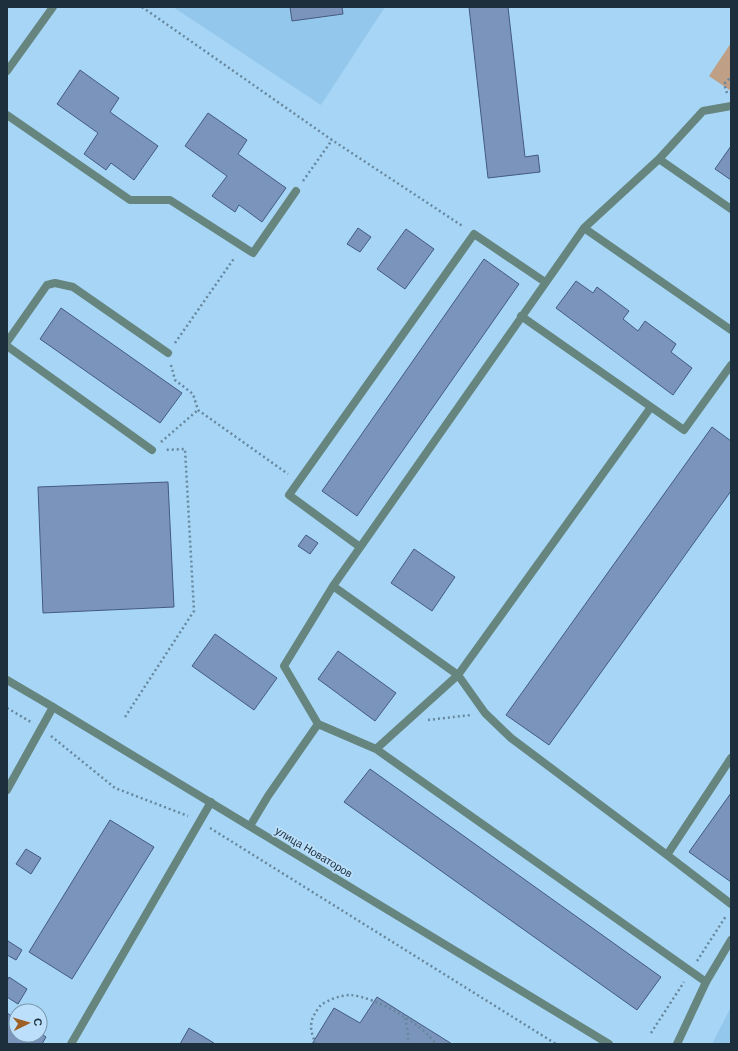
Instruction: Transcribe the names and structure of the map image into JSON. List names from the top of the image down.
{
  "streets": {
    "street": ["улица Новаторов"]
  },
  "north": "right"
}
